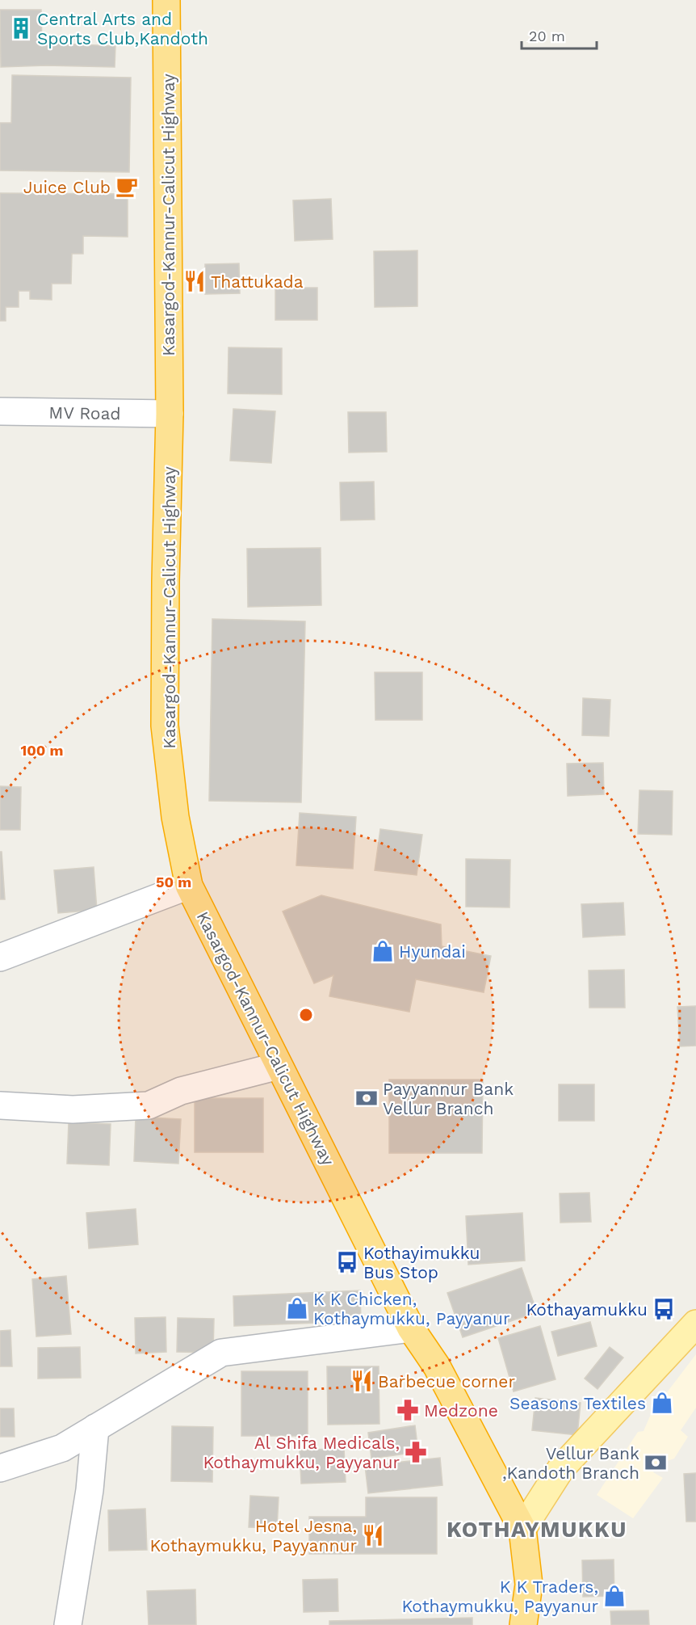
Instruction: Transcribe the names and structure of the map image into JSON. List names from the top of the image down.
{
  "streets": {
    "highway": ["Kasargod-Kannur-Calicut Highway"],
    "street": ["MV Road"]
  },
  "crossings": [
    ["Kasargod-Kannur-Calicut Highway", "MV Road"]
  ],
  "districts": ["KOTHAYMUKKU"],
  "places": {
    "building": ["Central Arts and Sports Club,Kandoth"],
    "cafe": ["Juice Club"],
    "restaurant": ["Thattukada", "Barbecue corner", "Hotel Jesna, Kothaymukku, Payyannur"],
    "shop": [
      "Hyundai",
      "K K Chicken, Kothaymukku, Payyanur",
      "Seasons Textiles",
      "K K Traders, Kothaymukku, Payyanur"
    ],
    "bank": ["Payyannur Bank Vellur Branch", "Vellur Bank ,Kandoth Branch"],
    "bus stop": ["Kothayimukku Bus Stop", "Kothayamukku"],
    "pharmacy": ["Medzone", "Al Shifa Medicals, Kothaymukku, Payyanur"]
  },
  "scale_bar": "20 m",
  "rings": ["100 m", "50 m"]
}
